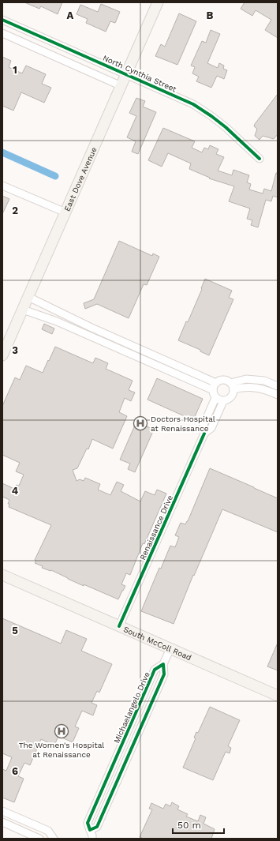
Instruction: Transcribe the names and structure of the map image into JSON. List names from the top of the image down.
{
  "streets": {
    "main road": ["East Dove Avenue", "South McColl Road"],
    "street": ["North Cynthia Street", "Renaissance Drive", "Michaelangelo Drive"]
  },
  "crossings": [
    ["North Cynthia Street", "East Dove Avenue"],
    ["Renaissance Drive", "South McColl Road"],
    ["South McColl Road", "Michaelangelo Drive"]
  ],
  "places": {
    "hospital": ["Doctors Hospital at Renaissance", "The Women's Hospital at Renaissance"]
  },
  "scale_bar": "50 m",
  "grid": {
    "columns": ["A", "B"],
    "rows": [
      "1",
      "2",
      "3",
      "4",
      "5",
      "6"
    ]
  }
}
